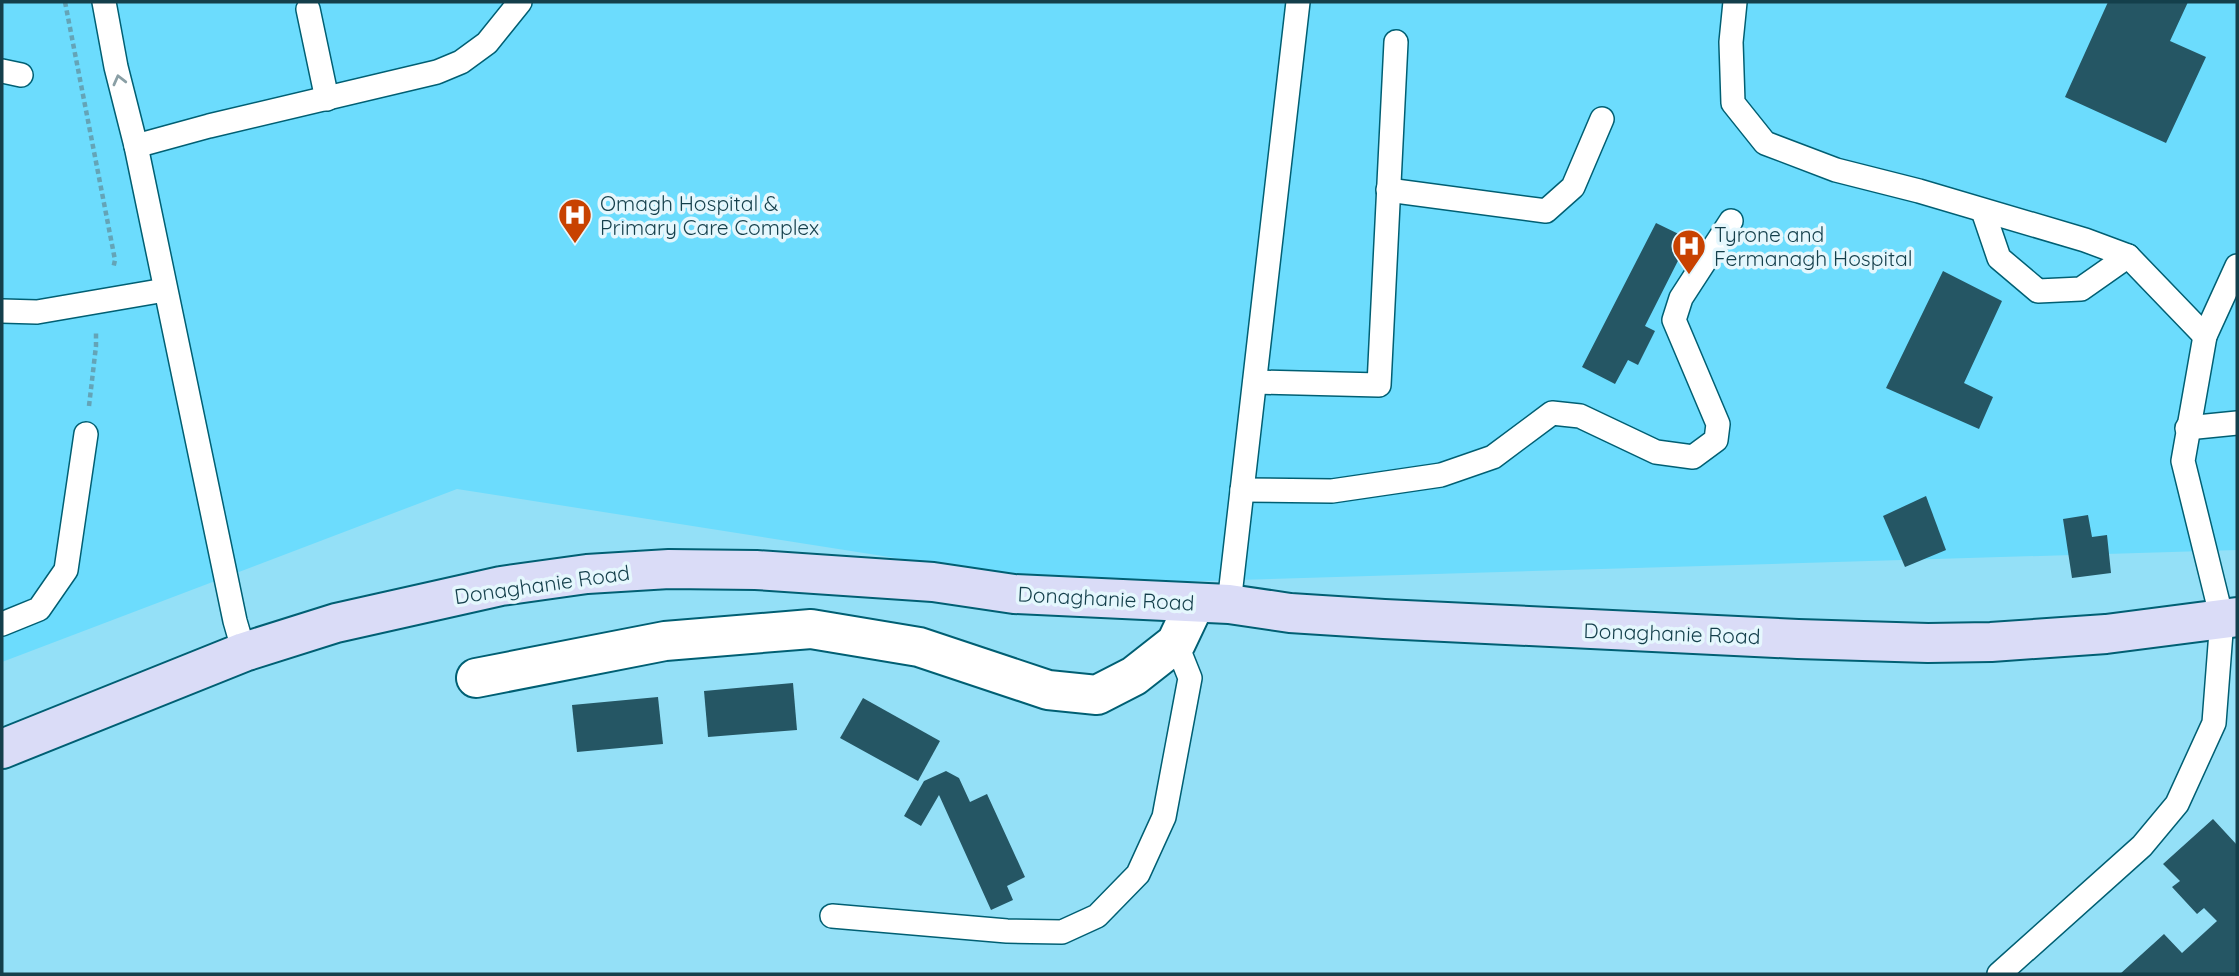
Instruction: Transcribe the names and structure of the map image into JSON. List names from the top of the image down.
{
  "streets": {
    "main road": ["Donaghanie Road"]
  },
  "places": {
    "hospital": ["Omagh Hospital & Primary Care Complex", "Tyrone and Fermanagh Hospital"]
  }
}
